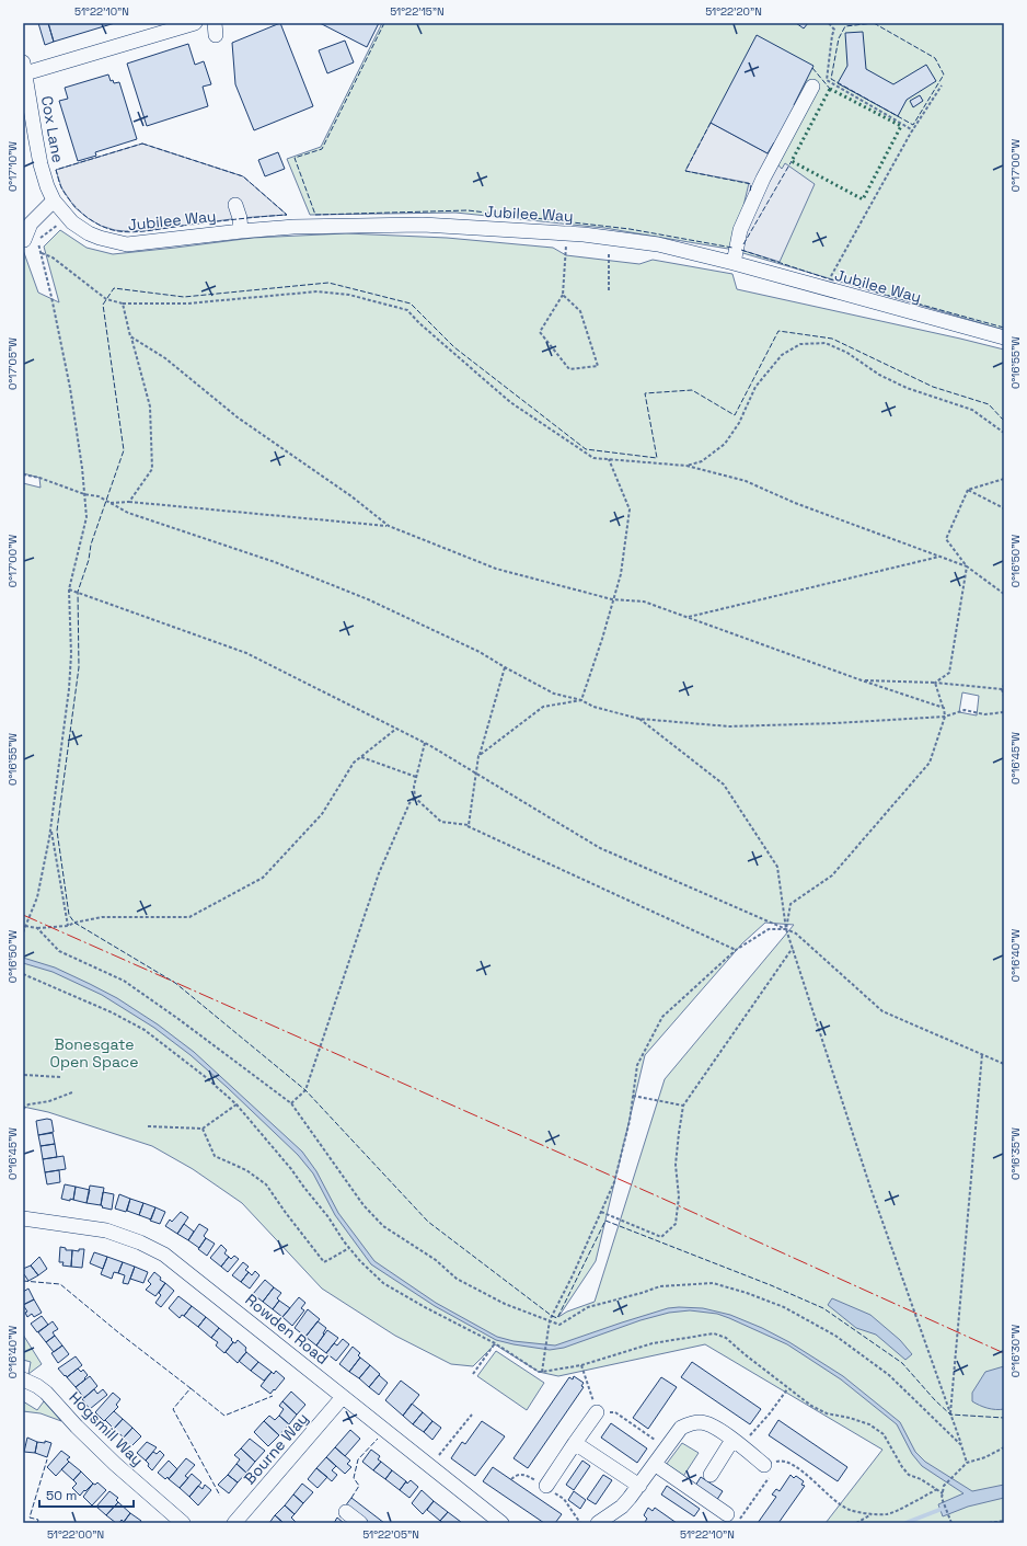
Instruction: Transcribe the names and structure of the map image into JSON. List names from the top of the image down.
{
  "streets": {
    "street": [
      "Cox Lane",
      "Jubilee Way",
      "Rowden Road",
      "Hogsmill Way",
      "Bourne Way"
    ]
  },
  "crossings": [
    ["Cox Lane", "Jubilee Way"],
    ["Rowden Road", "Bourne Way"]
  ],
  "parks": ["Bonesgate Open Space"],
  "scale_bar": "50 m",
  "coordinates": [
    "51°22'10\"N",
    "51°22'15\"N",
    "51°22'20\"N",
    "0°17'00\"W",
    "0°17'10\"W",
    "0°16'55\"W",
    "0°17'05\"W",
    "0°16'50\"W",
    "0°16'45\"W",
    "0°16'40\"W",
    "0°16'35\"W",
    "0°16'30\"W",
    "51°22'00\"N",
    "51°22'05\"N"
  ]
}
